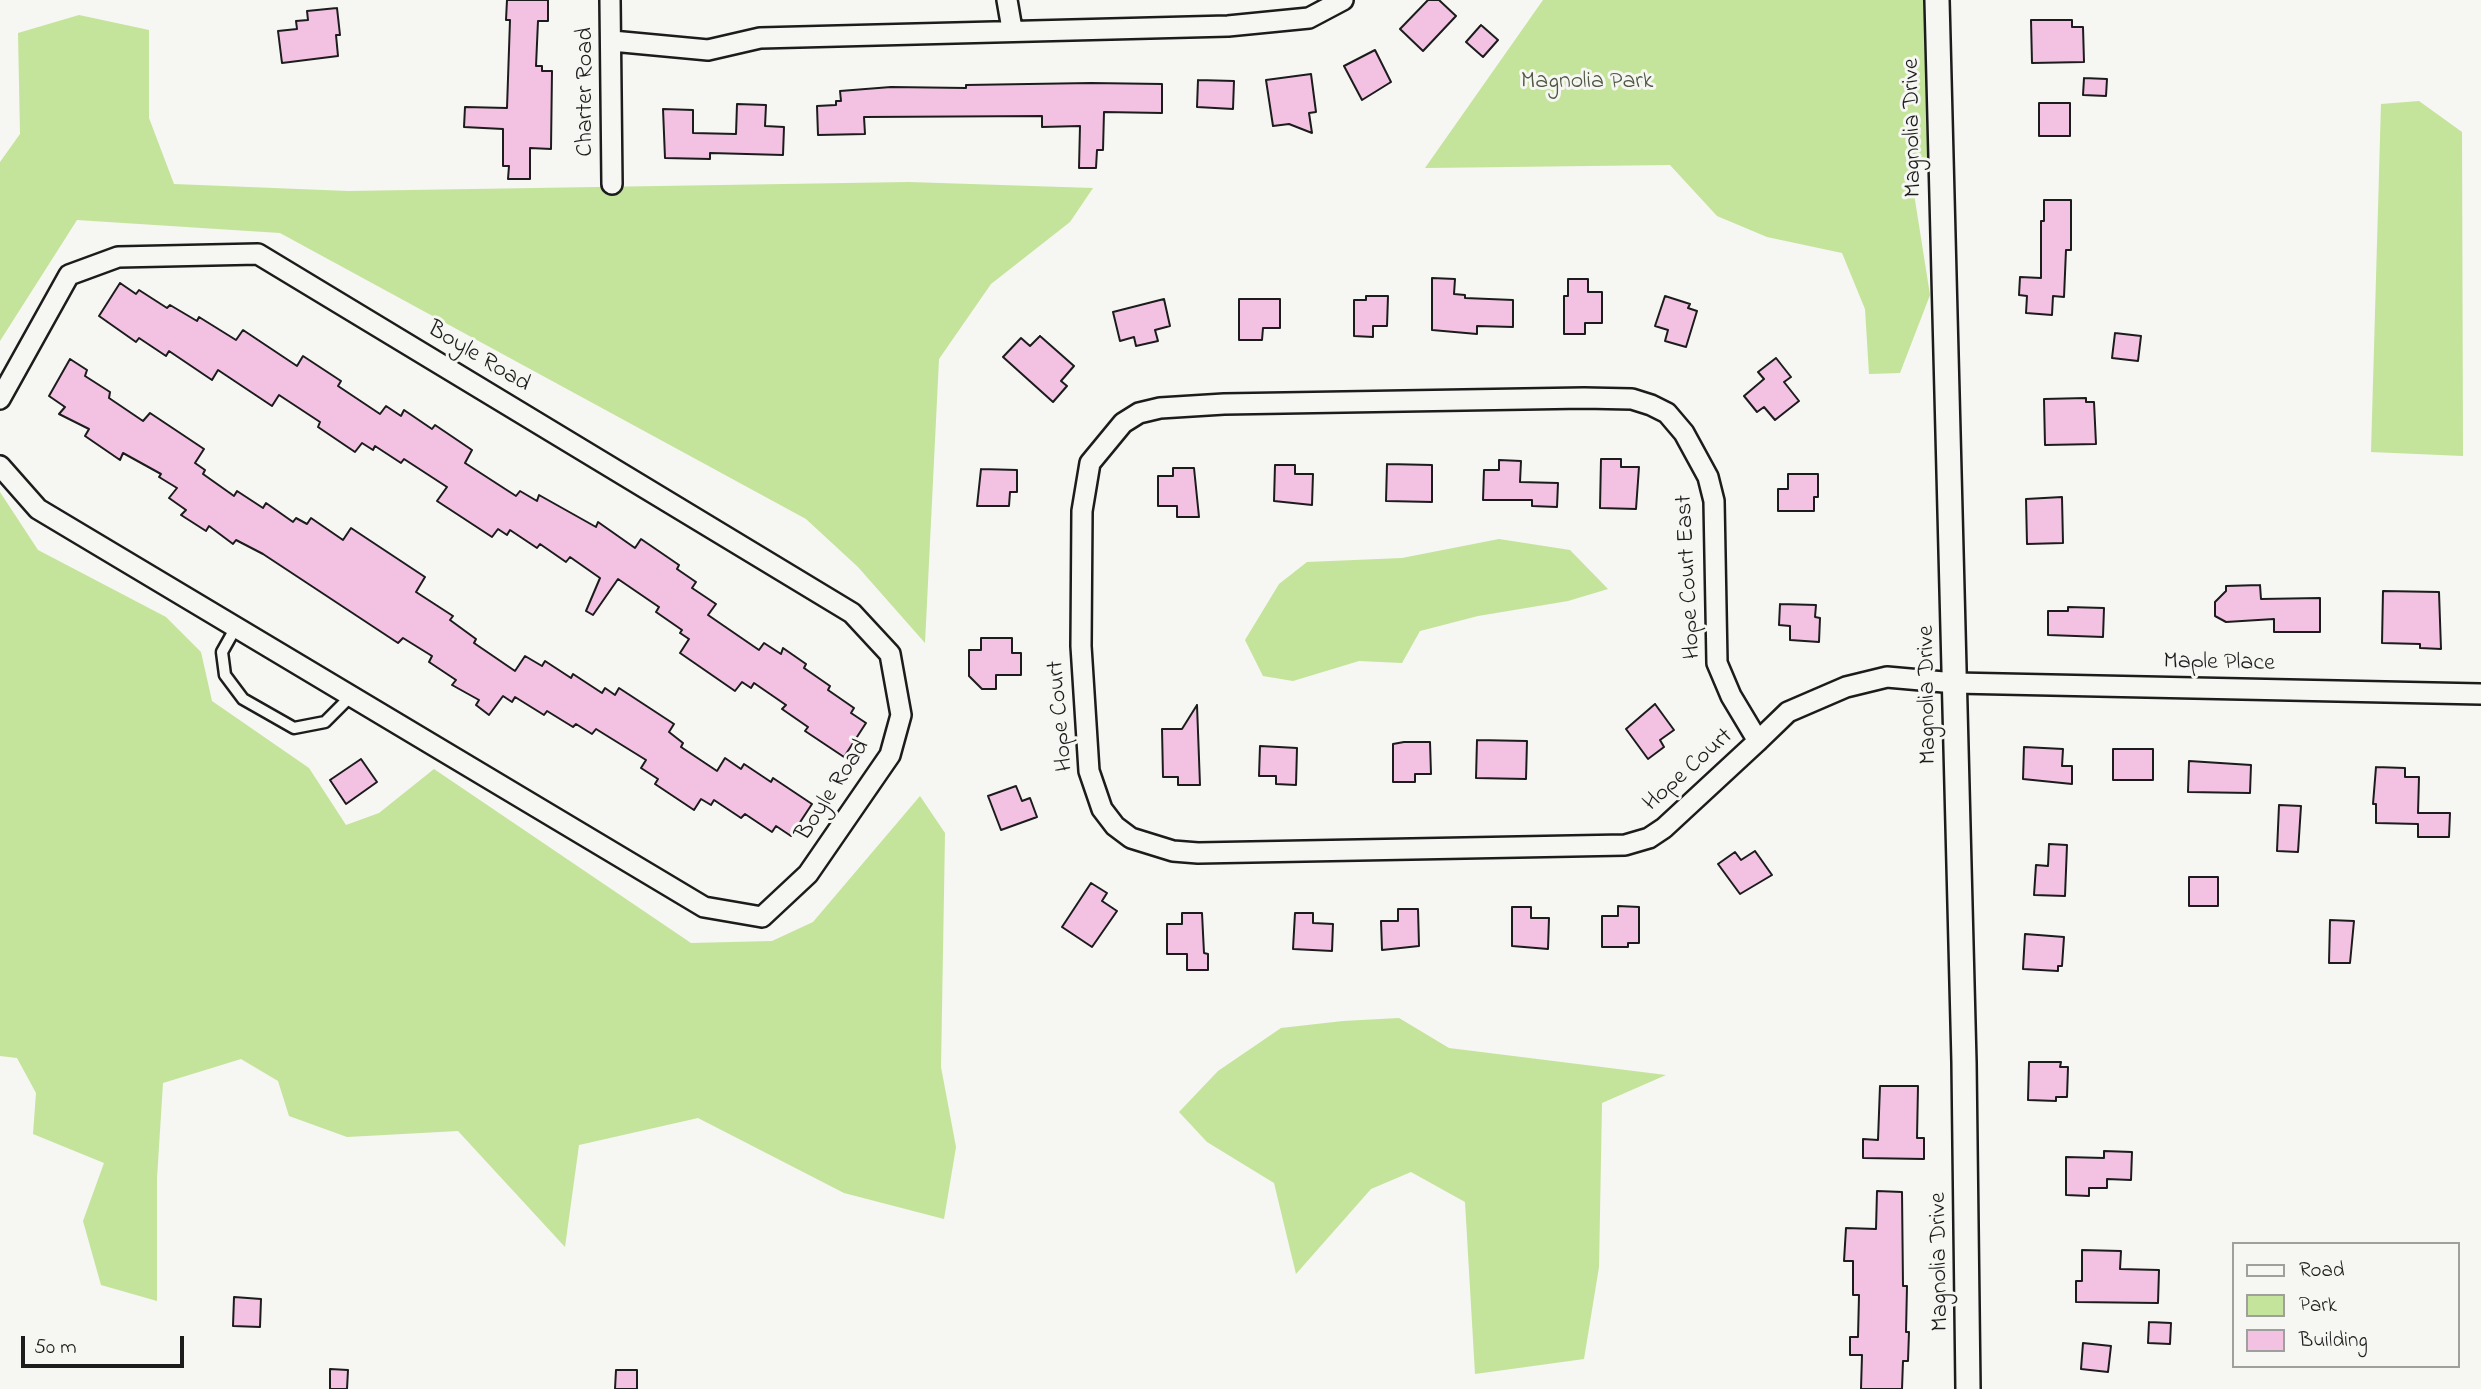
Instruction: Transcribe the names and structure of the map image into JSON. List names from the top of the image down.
{
  "streets": {
    "street": [
      "Charter Road",
      "Magnolia Drive",
      "Boyle Road",
      "Hope Court East",
      "Maple Place",
      "Hope Court"
    ]
  },
  "crossings": [
    ["Magnolia Drive", "Maple Place"],
    ["Magnolia Drive", "Hope Court"],
    ["Hope Court East", "Hope Court"],
    ["Maple Place", "Hope Court"]
  ],
  "parks": ["Magnolia Park"],
  "legend": ["Road", "Park", "Building"],
  "scale_bar": "50 m"
}
